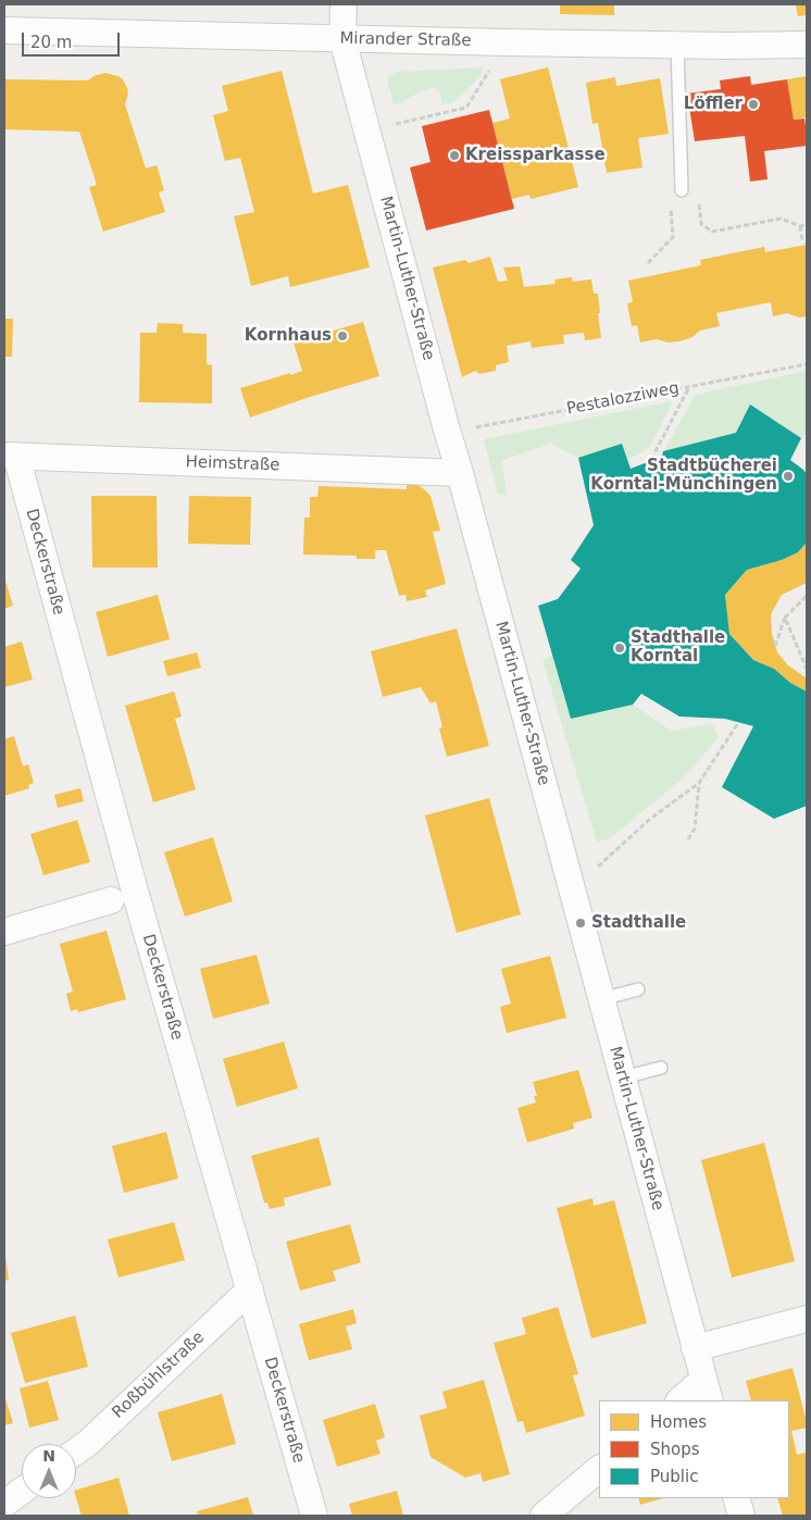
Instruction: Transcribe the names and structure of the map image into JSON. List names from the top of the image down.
{
  "streets": {
    "street": [
      "Mirander Straße",
      "Martin-Luther-Straße",
      "Heimstraße",
      "Deckerstraße",
      "Roßbühlstraße"
    ],
    "path": ["Pestalozziweg"]
  },
  "crossings": [
    ["Mirander Straße", "Martin-Luther-Straße"],
    ["Martin-Luther-Straße", "Pestalozziweg"],
    ["Martin-Luther-Straße", "Heimstraße"],
    ["Heimstraße", "Deckerstraße"],
    ["Deckerstraße", "Roßbühlstraße"]
  ],
  "places": [
    "Löffler",
    "Kreissparkasse",
    "Kornhaus",
    "Stadtbücherei Korntal-Münchingen",
    "Stadthalle Korntal",
    "Stadthalle"
  ],
  "legend": ["Homes", "Shops", "Public"],
  "scale_bar": "20 m",
  "north": "top"
}
